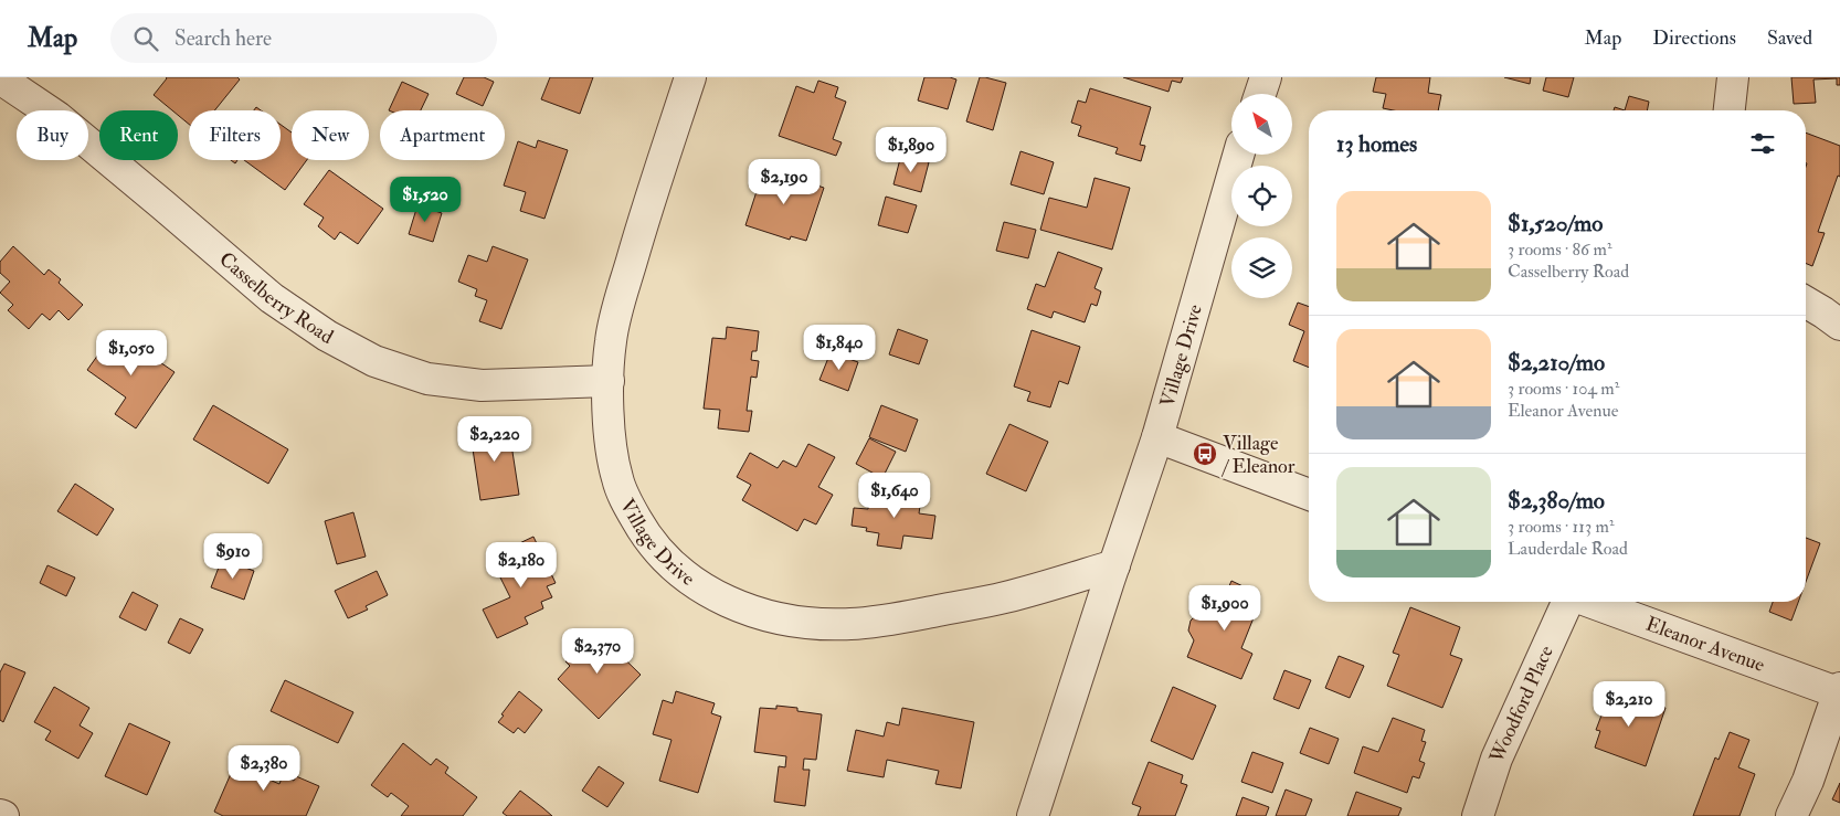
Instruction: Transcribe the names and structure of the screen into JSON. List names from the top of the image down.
{
  "streets": {
    "street": [
      "Casselberry Road",
      "Village Drive",
      "Eleanor Avenue",
      "Woodford Place"
    ]
  },
  "crossings": [
    ["Casselberry Road", "Village Drive"]
  ],
  "places": {
    "bus stop": ["Village / Eleanor"]
  },
  "north": "top left",
  "page": {
    "header": "Map",
    "search": "Search here",
    "nav": ["Map", "Directions", "Saved"],
    "chip": [
      "Buy",
      "Rent",
      "Filters",
      "New",
      "Apartment"
    ],
    "heading": "13 homes",
    "price": [
      "$1,890",
      "$2,190",
      "$1,520",
      "$1,840",
      "$1,050",
      "$2,220",
      "$1,640",
      "$910",
      "$2,180",
      "$1,900",
      "$2,370",
      "$2,210",
      "$2,380"
    ],
    "list": [
      {
        "name": "$1,520/mo",
        "note": "3 rooms · 86 m² · Casselberry Road"
      },
      {
        "name": "$2,210/mo",
        "note": "3 rooms · 104 m² · Eleanor Avenue"
      },
      {
        "name": "$2,380/mo",
        "note": "3 rooms · 113 m² · Lauderdale Road"
      }
    ]
  }
}
